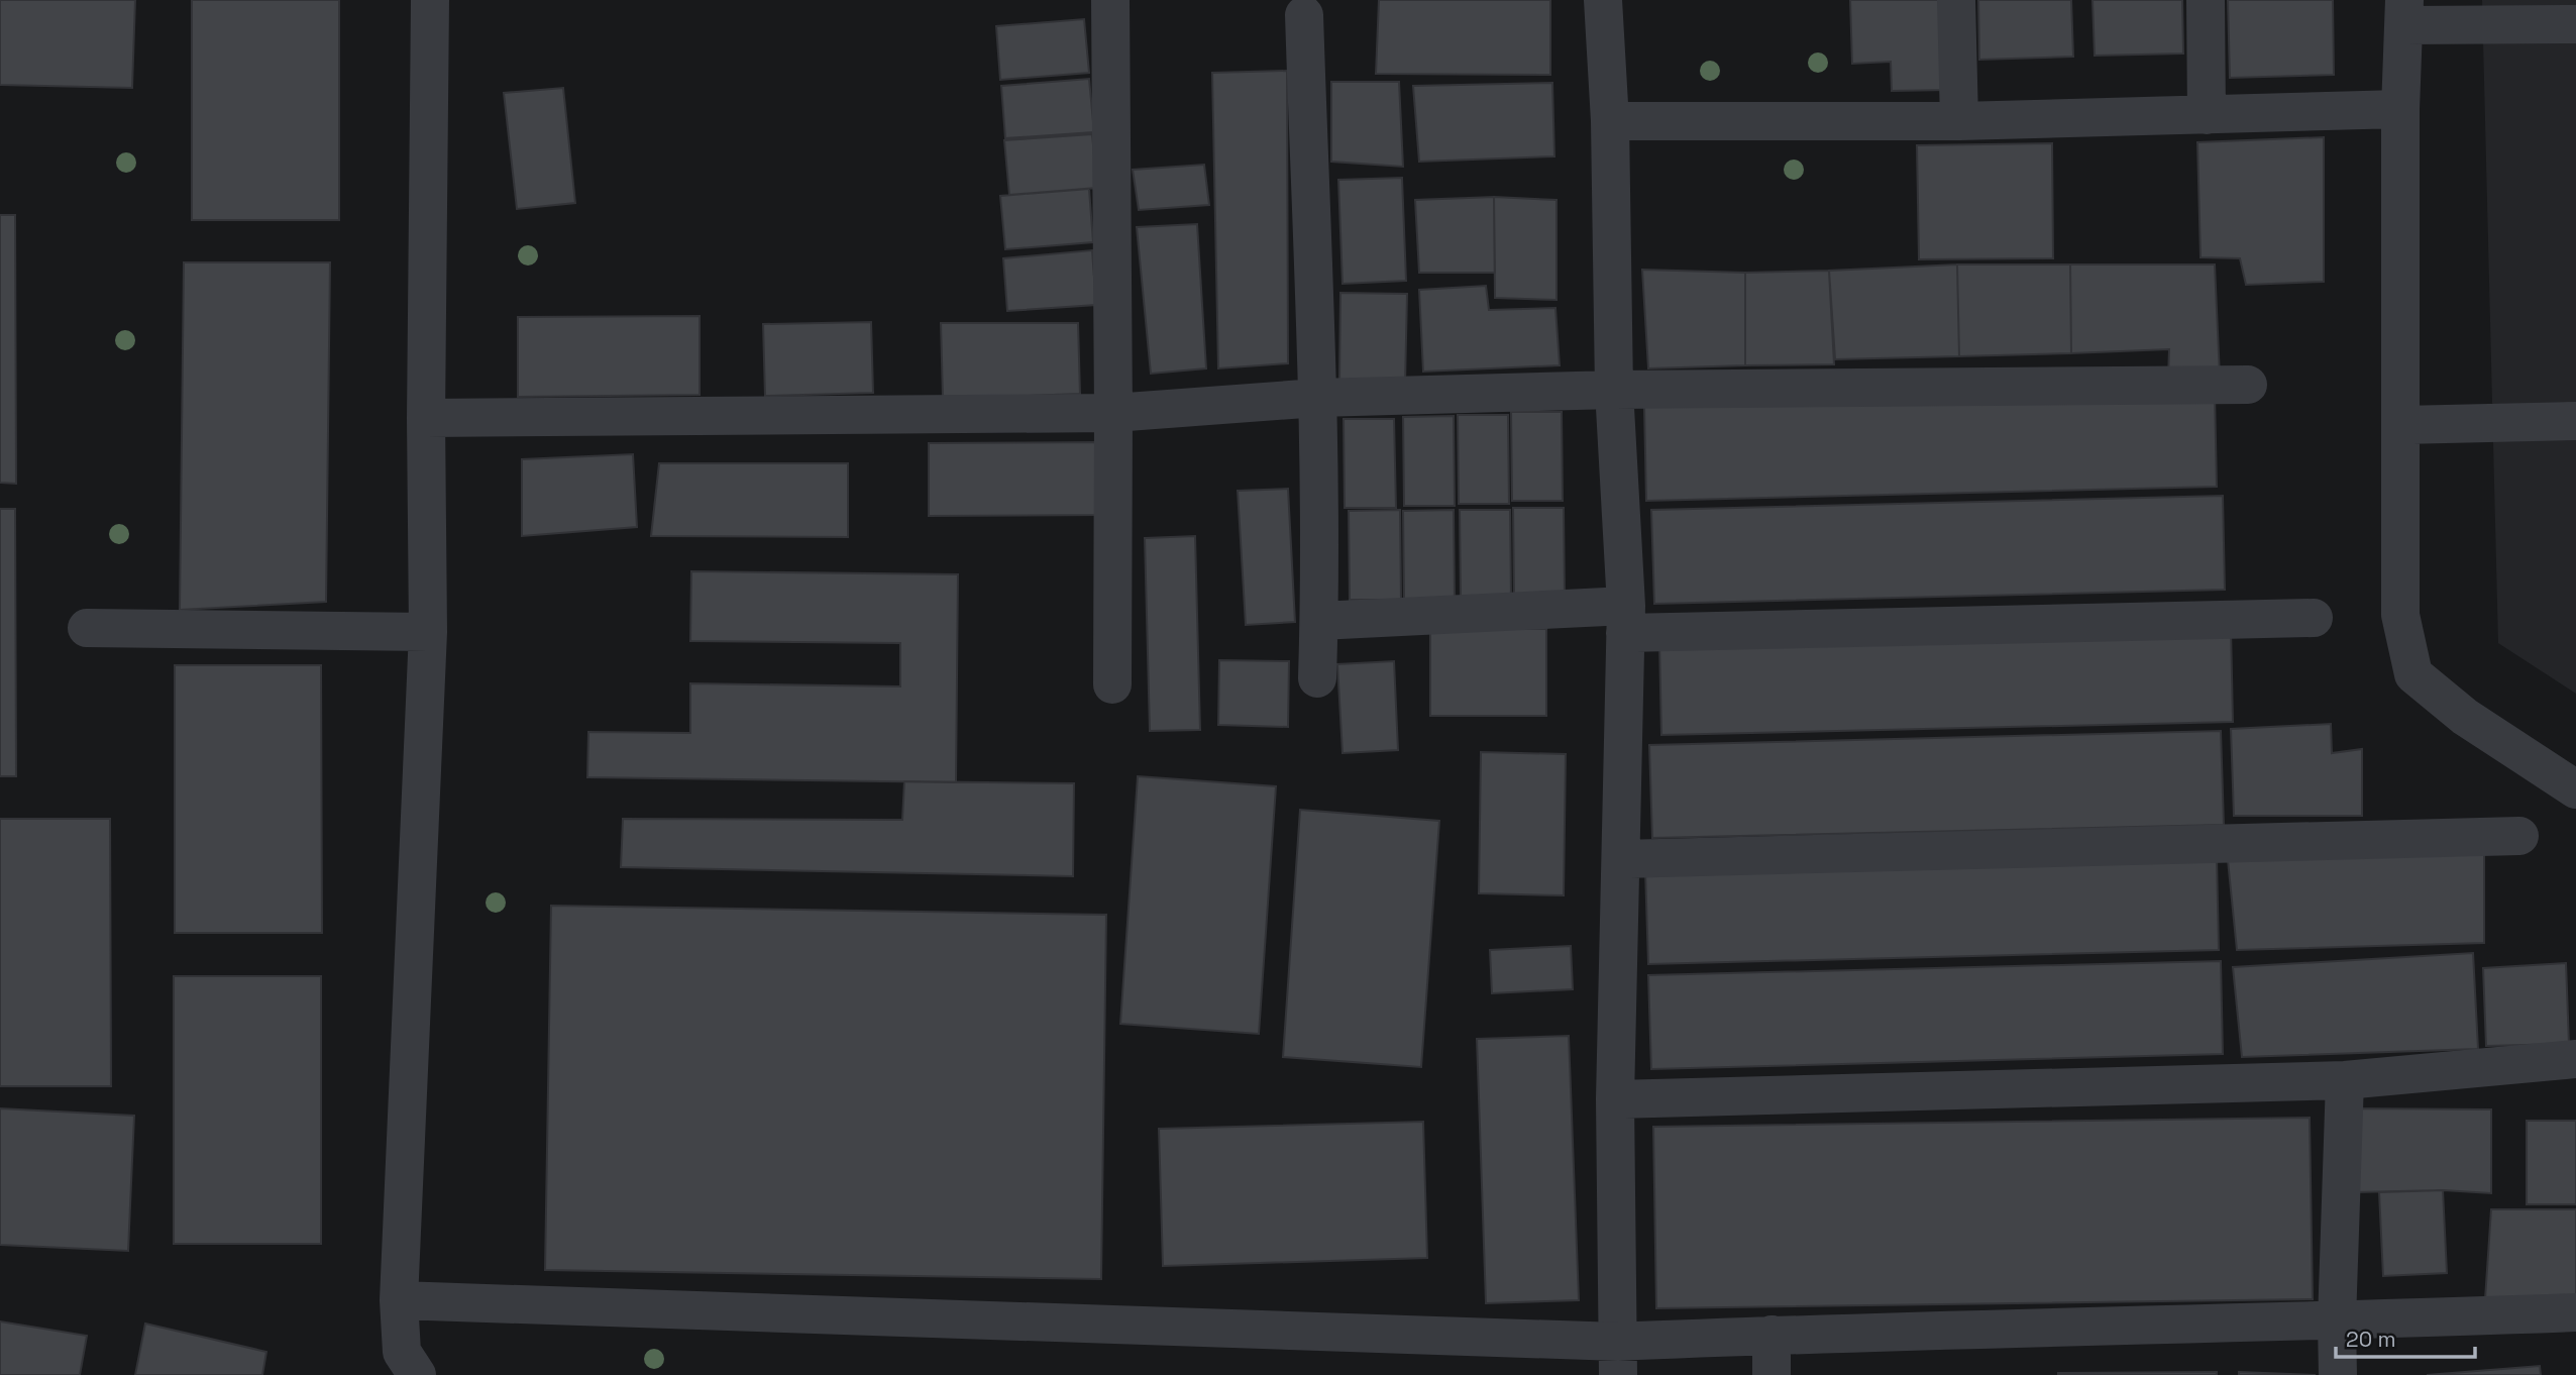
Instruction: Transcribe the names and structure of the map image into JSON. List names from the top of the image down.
{
  "scale_bar": "20 m"
}
